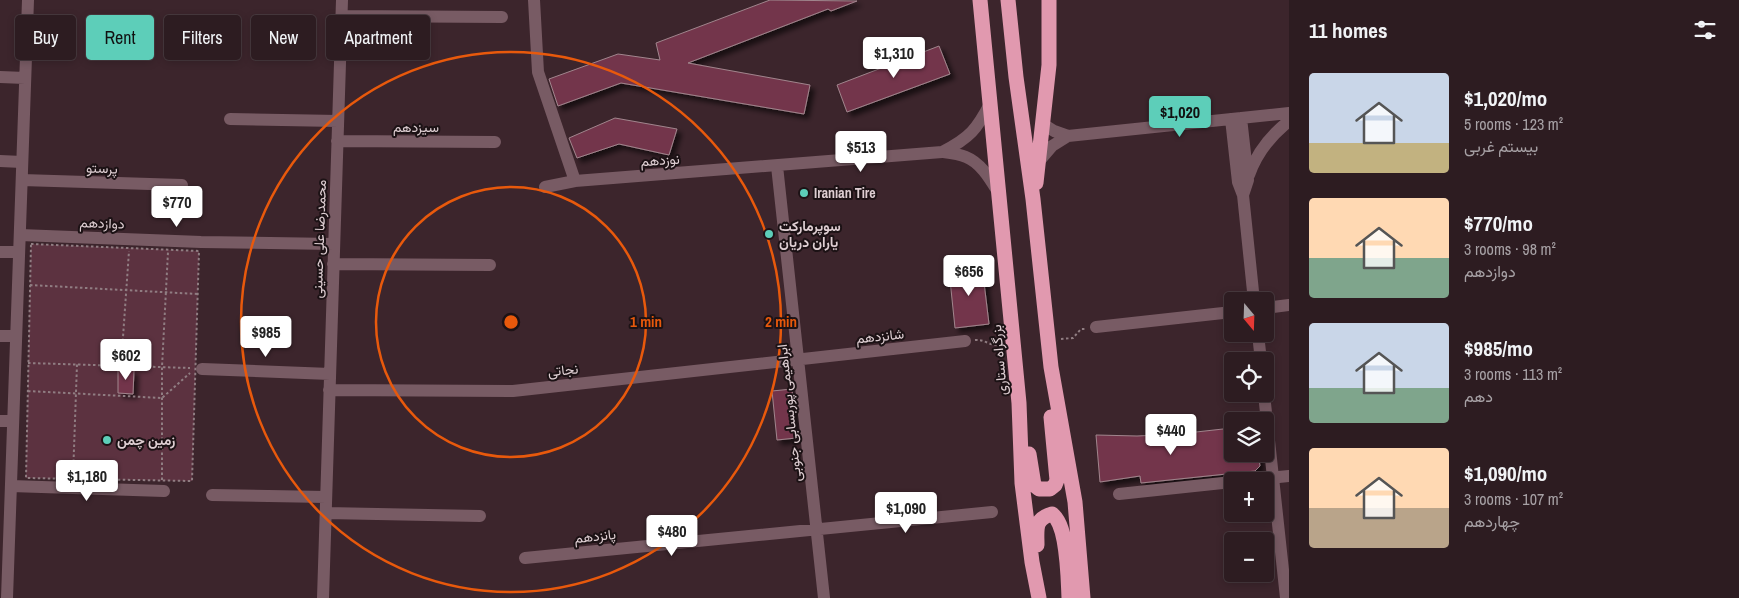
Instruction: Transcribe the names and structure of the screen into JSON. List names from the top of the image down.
{
  "streets": {
    "highway": ["بزرگراه ستاری"],
    "street": [
      "سیزدهم",
      "نوزدهم",
      "پرستو",
      "دوازدهم",
      "محمدرضا علی حسینی",
      "شانزدهم",
      "نجاتی",
      "ابراهیمی پوربسابی جنوبی",
      "پانزدهم"
    ]
  },
  "crossings": [
    ["سیزدهم", "محمدرضا علی حسینی"],
    ["نوزدهم", "ابراهیمی پوربسابی جنوبی"],
    ["دوازدهم", "محمدرضا علی حسینی"],
    ["محمدرضا علی حسینی", "نجاتی"],
    ["شانزدهم", "نجاتی"],
    ["شانزدهم", "ابراهیمی پوربسابی جنوبی"],
    ["نجاتی", "ابراهیمی پوربسابی جنوبی"],
    ["ابراهیمی پوربسابی جنوبی", "پانزدهم"]
  ],
  "places": ["Iranian Tire", "سوپرمارکت یاران دریان", "زمین چمن"],
  "north": "bottom",
  "page": {
    "heading": "11 homes",
    "chip": [
      "Buy",
      "Rent",
      "Filters",
      "New",
      "Apartment"
    ],
    "price": [
      "$1,310",
      "$1,020",
      "$513",
      "$770",
      "$656",
      "$985",
      "$602",
      "$440",
      "$1,180",
      "$1,090",
      "$480"
    ],
    "list": [
      {
        "name": "$1,020/mo",
        "note": "5 rooms · 123 m² · بیستم غربی"
      },
      {
        "name": "$770/mo",
        "note": "3 rooms · 98 m² · دوازدهم"
      },
      {
        "name": "$985/mo",
        "note": "3 rooms · 113 m² · دهم"
      },
      {
        "name": "$1,090/mo",
        "note": "3 rooms · 107 m² · چهاردهم"
      }
    ],
    "map_buttons": ["+", "−"]
  },
  "rings": ["1 min", "2 min"]
}
